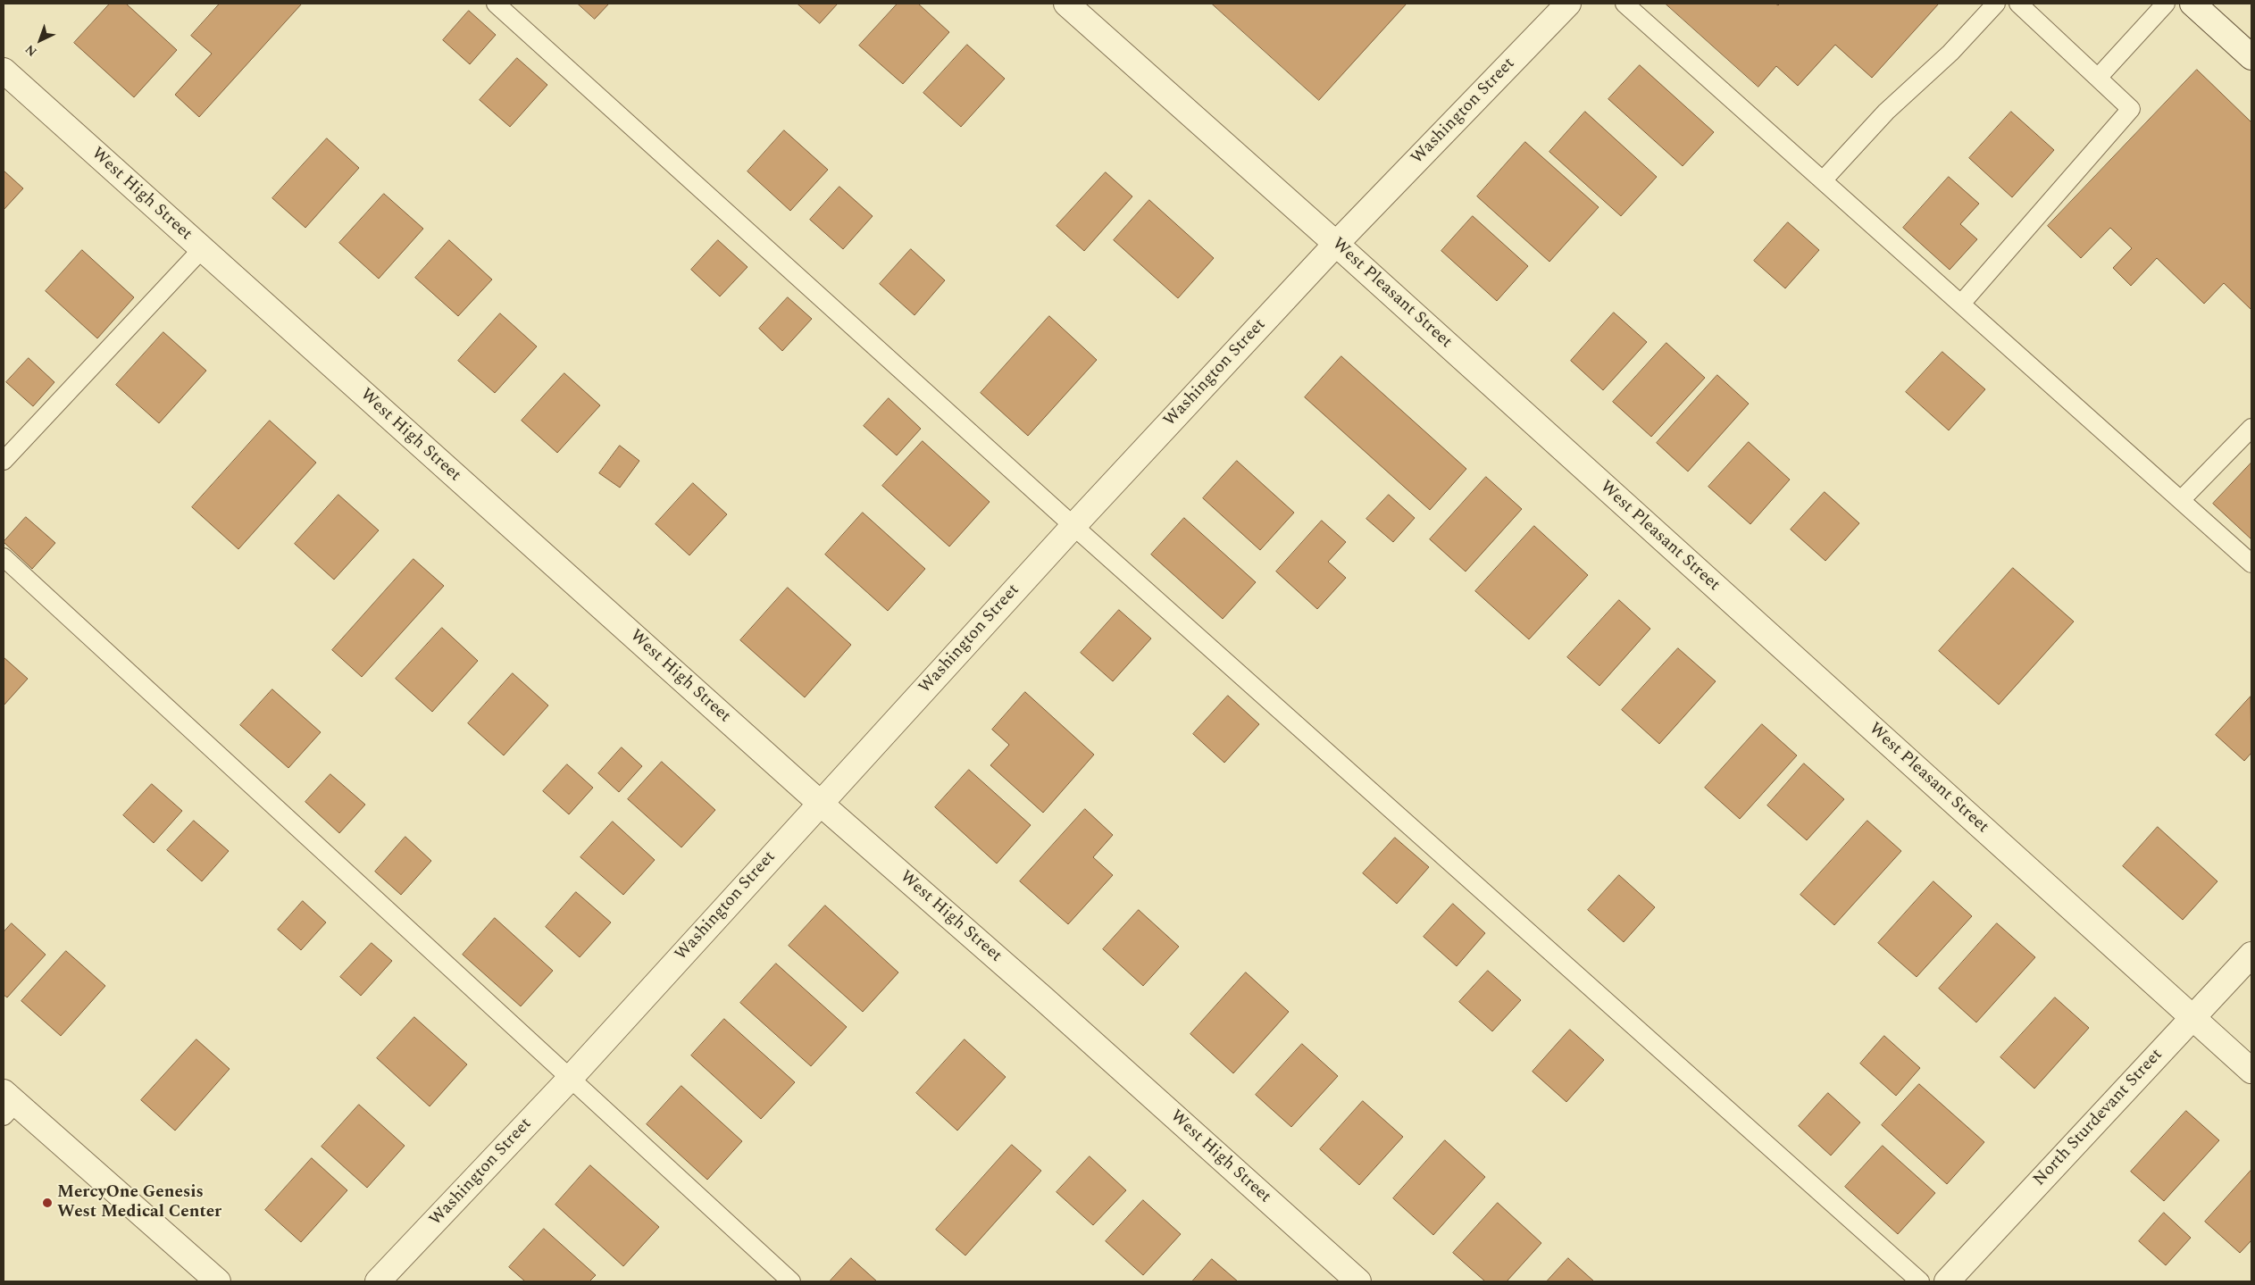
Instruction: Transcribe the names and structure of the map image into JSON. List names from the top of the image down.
{
  "streets": {
    "street": [
      "Washington Street",
      "West High Street",
      "West Pleasant Street",
      "North Sturdevant Street"
    ]
  },
  "crossings": [
    ["Washington Street", "West High Street"],
    ["Washington Street", "West Pleasant Street"],
    ["West Pleasant Street", "North Sturdevant Street"]
  ],
  "places": ["MercyOne Genesis West Medical Center"],
  "north": "bottom left"
}
